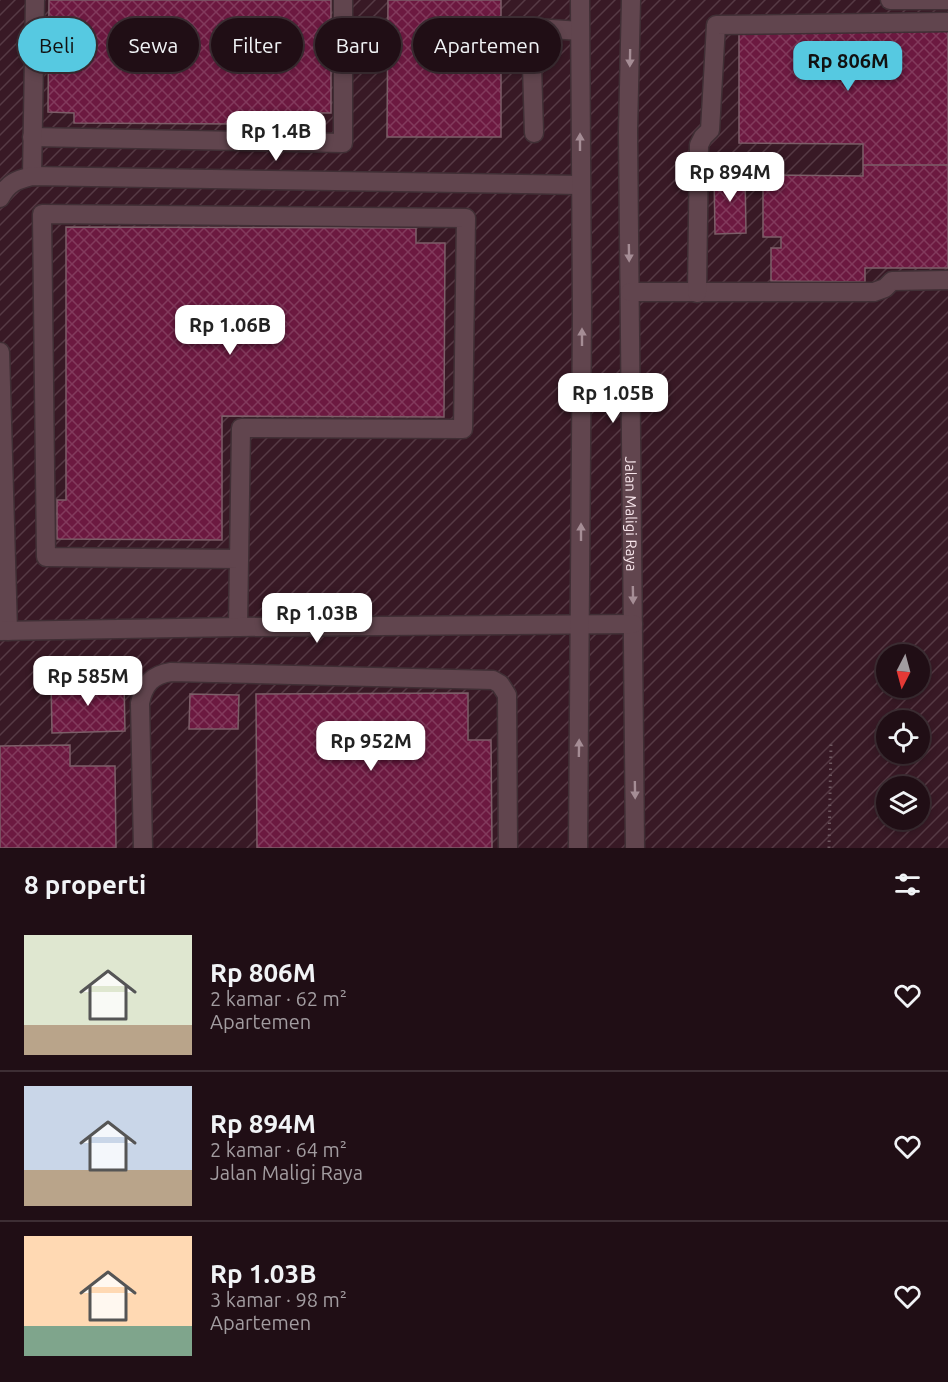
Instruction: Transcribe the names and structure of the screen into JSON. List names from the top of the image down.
{
  "streets": {
    "street": ["Jalan Maligi Raya"]
  },
  "north": "bottom",
  "page": {
    "chip": [
      "Beli",
      "Sewa",
      "Filter",
      "Baru",
      "Apartemen"
    ],
    "price": [
      "Rp 806M",
      "Rp 1.4B",
      "Rp 894M",
      "Rp 1.06B",
      "Rp 1.05B",
      "Rp 1.03B",
      "Rp 585M",
      "Rp 952M"
    ],
    "heading": "8 properti",
    "list": [
      {
        "name": "Rp 806M",
        "note": "2 kamar · 62 m² · Apartemen"
      },
      {
        "name": "Rp 894M",
        "note": "2 kamar · 64 m² · Jalan Maligi Raya"
      },
      {
        "name": "Rp 1.03B",
        "note": "3 kamar · 98 m² · Apartemen"
      }
    ]
  }
}
